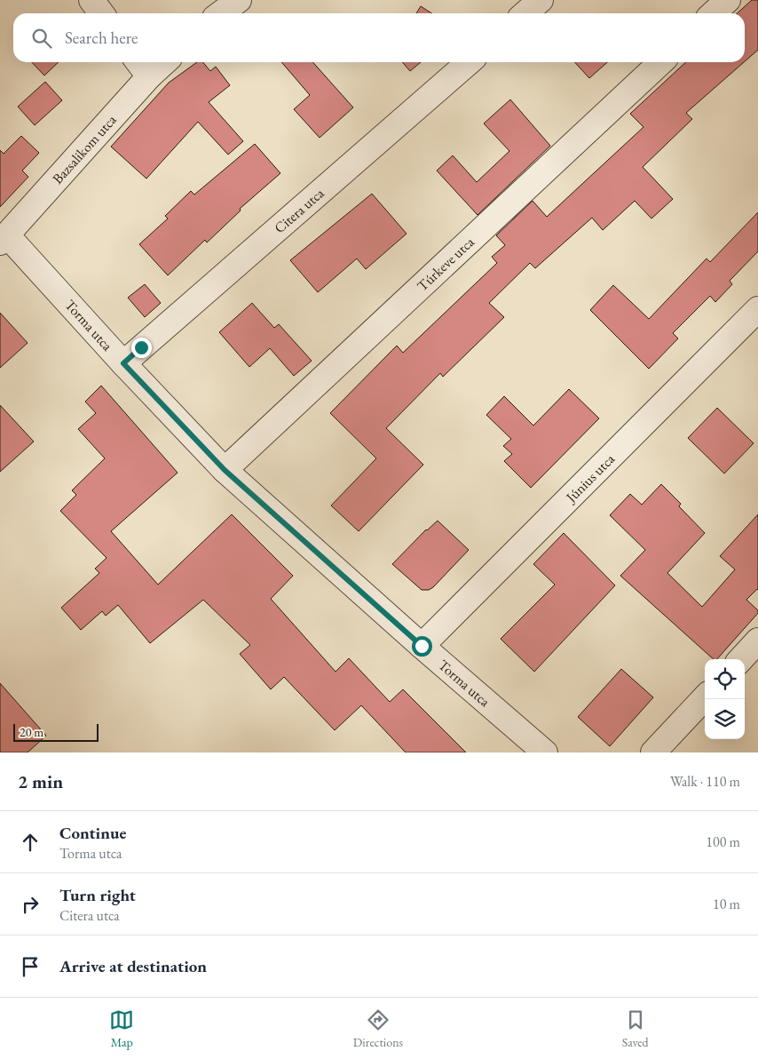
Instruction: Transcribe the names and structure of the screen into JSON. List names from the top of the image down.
{
  "streets": {
    "street": [
      "Bazsalikom utca",
      "Citera utca",
      "Túrkeve utca",
      "Torma utca",
      "Június utca"
    ]
  },
  "crossings": [
    ["Bazsalikom utca", "Torma utca"],
    ["Citera utca", "Torma utca"],
    ["Túrkeve utca", "Torma utca"],
    ["Torma utca", "Június utca"]
  ],
  "scale_bar": "20 m",
  "page": {
    "search": "Search here",
    "scale": "20 m",
    "heading": ["2 min", "Walk · 110 m"],
    "list": [
      ["Continue", "Torma utca", "100 m"],
      ["Turn right", "Citera utca", "10 m"],
      "Arrive at destination"
    ],
    "nav": ["Map", "Directions", "Saved"]
  }
}
